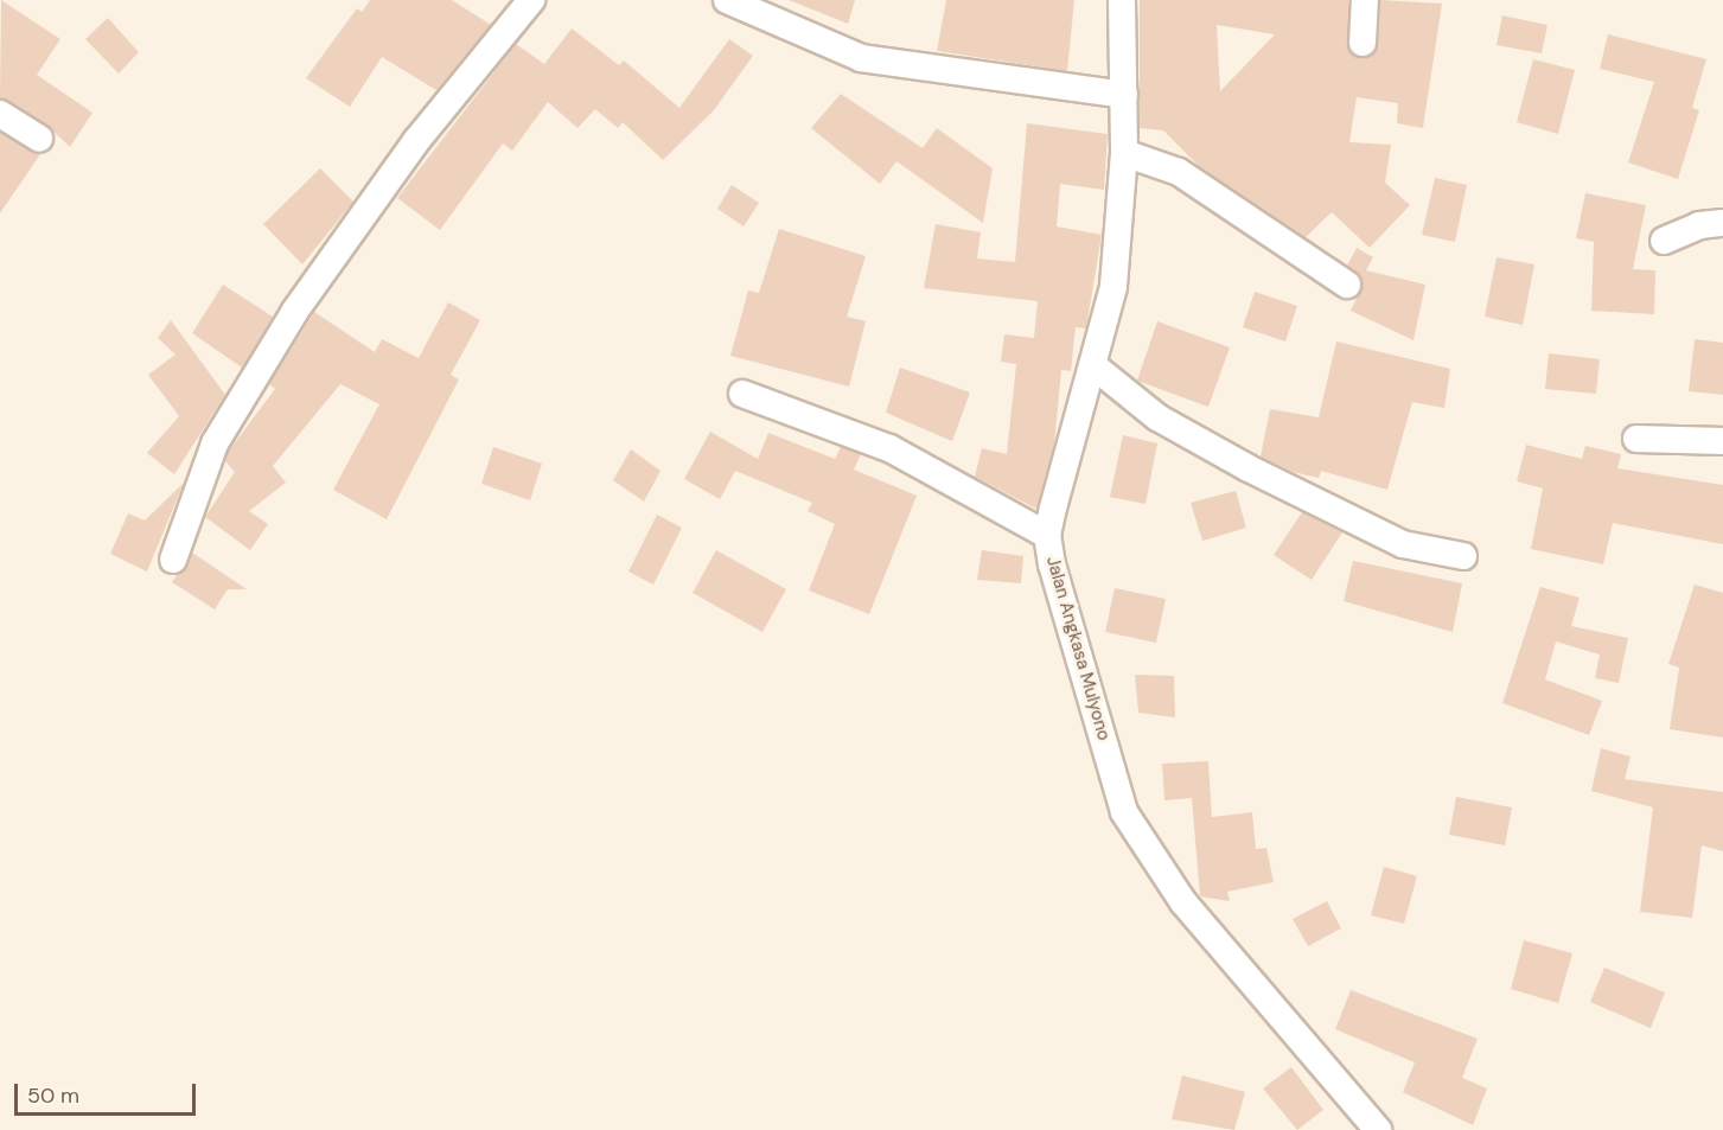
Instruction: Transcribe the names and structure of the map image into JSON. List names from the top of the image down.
{
  "streets": {
    "street": ["Jalan Angkasa Mulyono"]
  },
  "scale_bar": "50 m"
}
